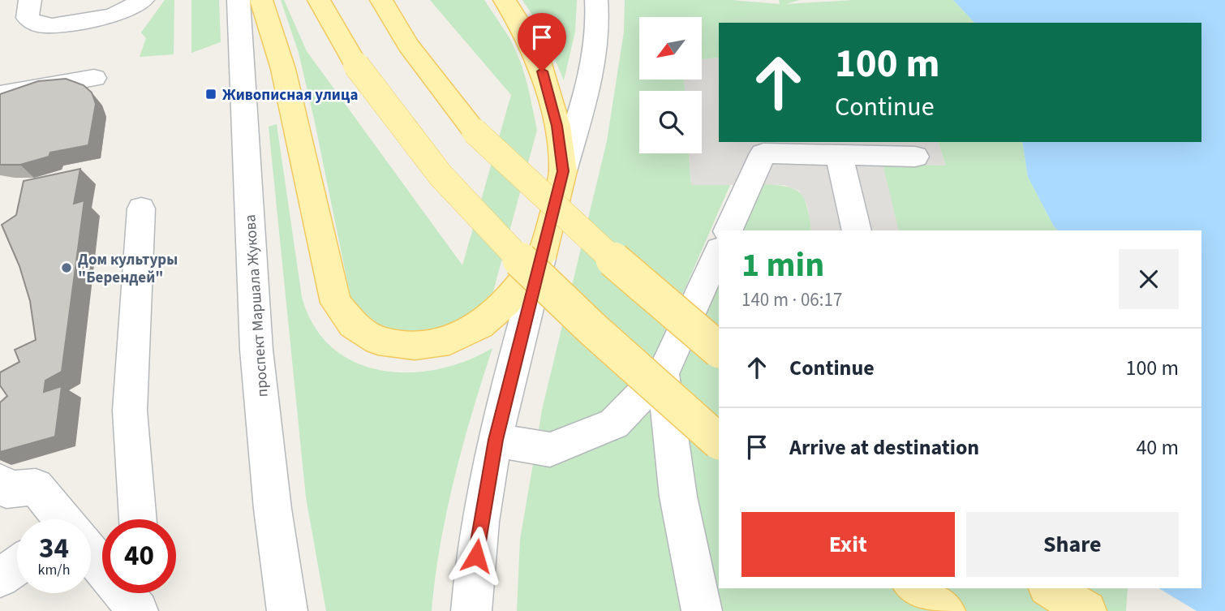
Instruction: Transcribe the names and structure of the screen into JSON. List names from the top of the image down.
{
  "streets": {
    "street": ["проспект Маршала Жукова"]
  },
  "places": {
    "transit": ["Живописная улица"],
    "other": ["Дом культуры \"Берендей\""]
  },
  "north": "bottom left",
  "page": {
    "turn": ["100 m", "Continue"],
    "heading": ["1 min", "140 m · 06:17"],
    "list": [
      {
        "name": "Continue",
        "value": "100 m"
      },
      {
        "name": "Arrive at destination",
        "value": "40 m"
      }
    ],
    "buttons": ["Exit", "Share"],
    "speed": "34 km/h",
    "limit": "40"
  }
}
